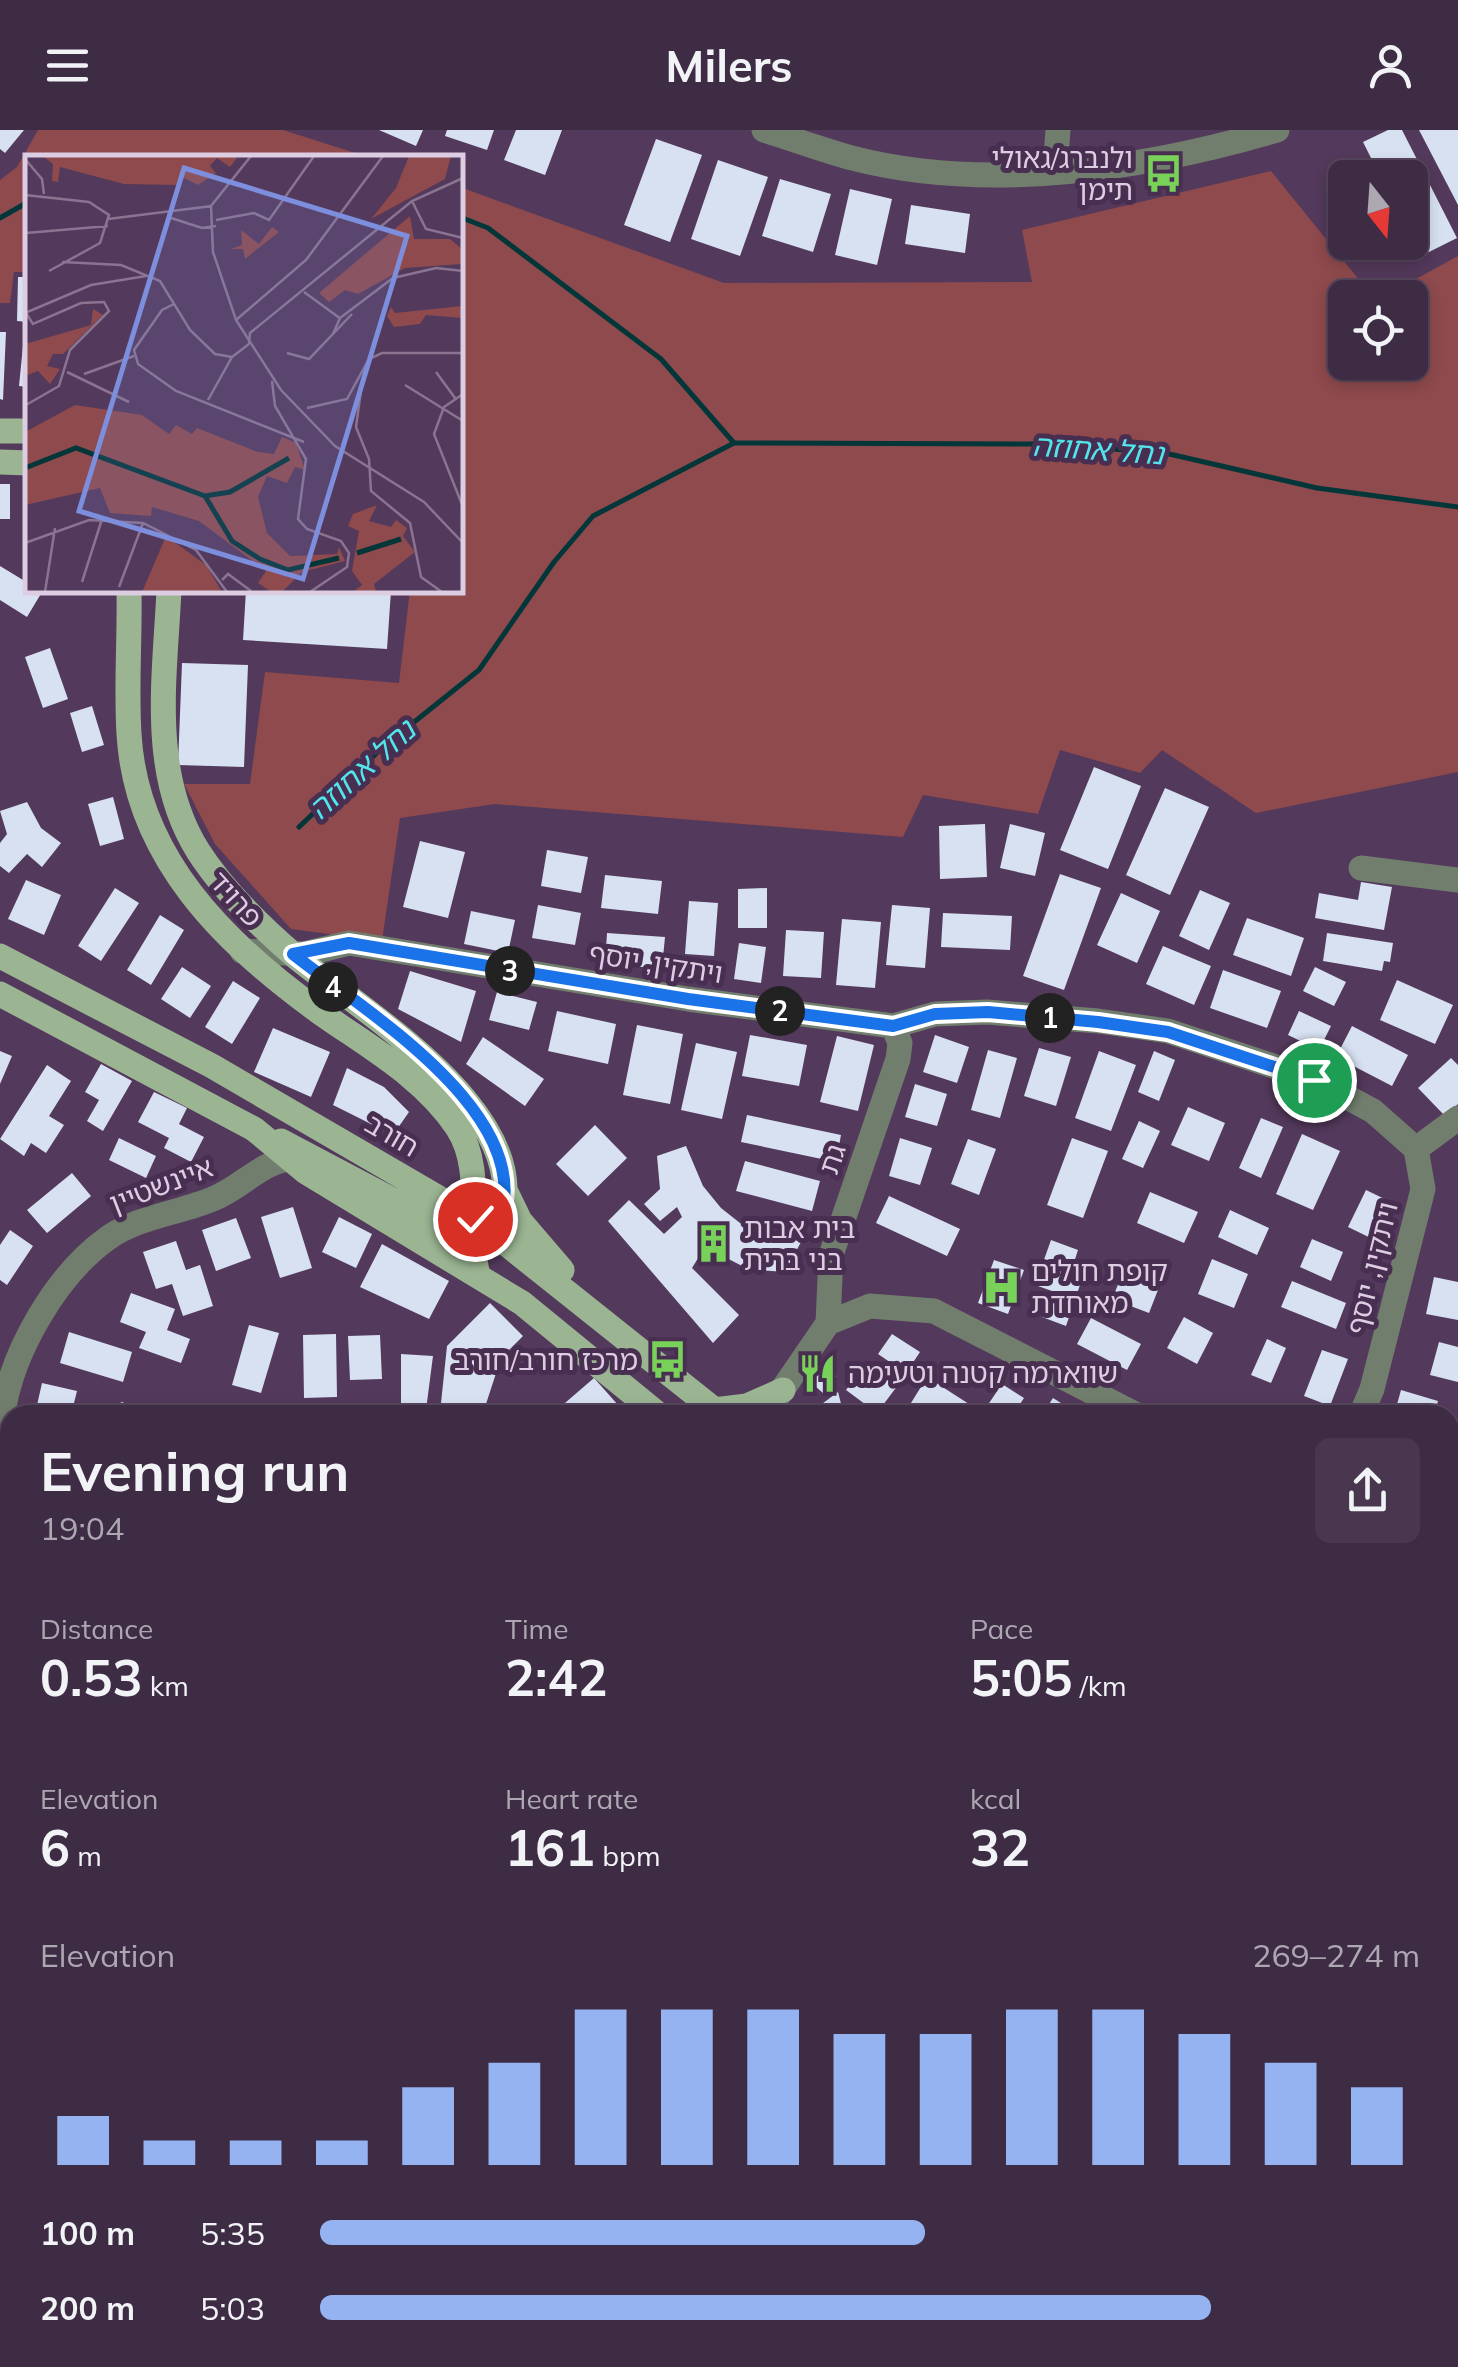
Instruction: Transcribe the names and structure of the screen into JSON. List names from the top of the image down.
{
  "streets": {
    "main road": ["פרויד", "חורב"],
    "street": ["ויתקין, יוסף", "גת", "איינשטיין"]
  },
  "crossings": [
    ["פרויד", "ויתקין, יוסף"],
    ["פרויד", "חורב"],
    ["ויתקין, יוסף", "גת"]
  ],
  "water": ["נחל אחוזה"],
  "places": {
    "bus stop": ["ולנברג/גאולי תימן", "מרכז חורב/חורב"],
    "building": ["בית אבות בני ברית"],
    "hospital": ["קופת חולים מאוחדת"],
    "restaurant": ["שווארמה קטנה וטעימה"]
  },
  "north": "bottom",
  "page": {
    "header": "Milers",
    "pins": [
      "3",
      "4",
      "2",
      "1"
    ],
    "heading": ["Evening run", "19:04"],
    "stats": [
      ["Distance", "0.53 km"],
      ["Time", "2:42"],
      ["Pace", "5:05 /km"],
      ["Elevation", "6 m"],
      ["Heart rate", "161 bpm"],
      ["kcal", "32"]
    ],
    "chart": ["Elevation", "269–274 m"],
    "list": [
      {
        "name": "100 m",
        "note": "5:35"
      },
      {
        "name": "200 m",
        "note": "5:03"
      }
    ]
  }
}
